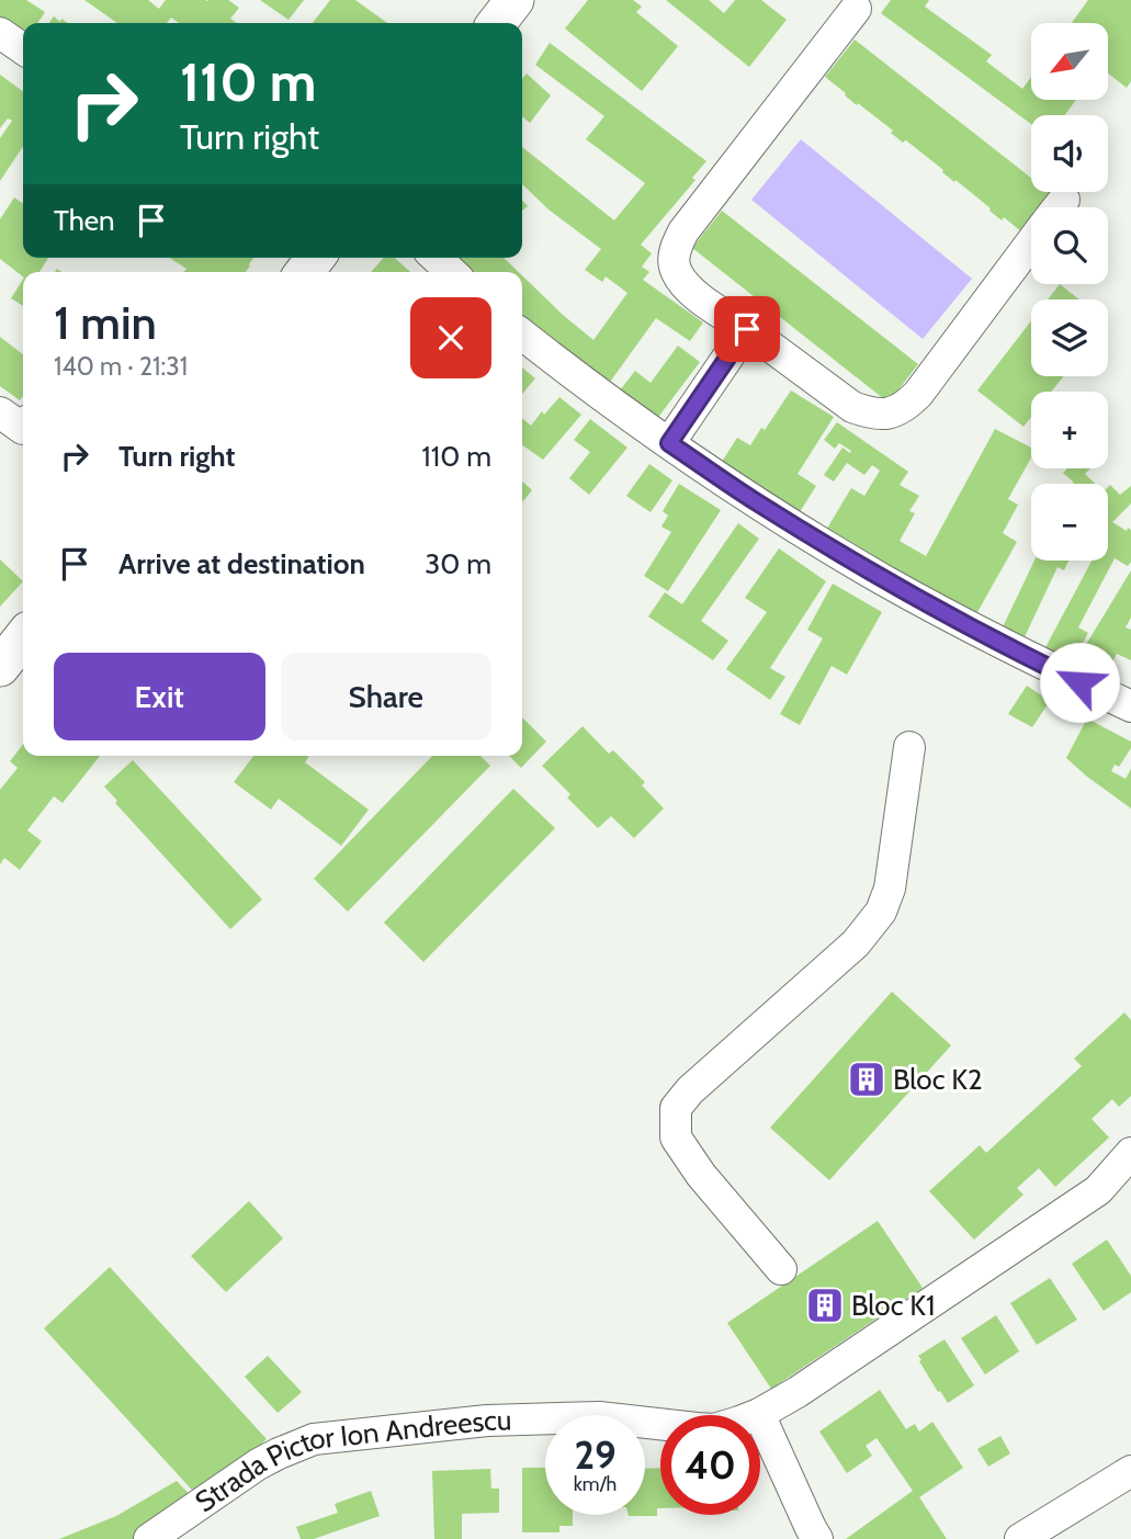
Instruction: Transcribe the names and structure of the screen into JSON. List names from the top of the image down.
{
  "streets": {
    "street": ["Strada Pictor Ion Andreescu"]
  },
  "places": {
    "building": ["Bloc K2", "Bloc K1"]
  },
  "north": "bottom left",
  "page": {
    "map_buttons": ["+", "−"],
    "turn": ["110 m", "Turn right"],
    "then": "Then",
    "heading": ["1 min", "140 m · 21:31"],
    "list": [
      {
        "name": "Turn right",
        "value": "110 m"
      },
      {
        "name": "Arrive at destination",
        "value": "30 m"
      }
    ],
    "buttons": ["Exit", "Share"],
    "speed": "29 km/h",
    "limit": "40"
  }
}
